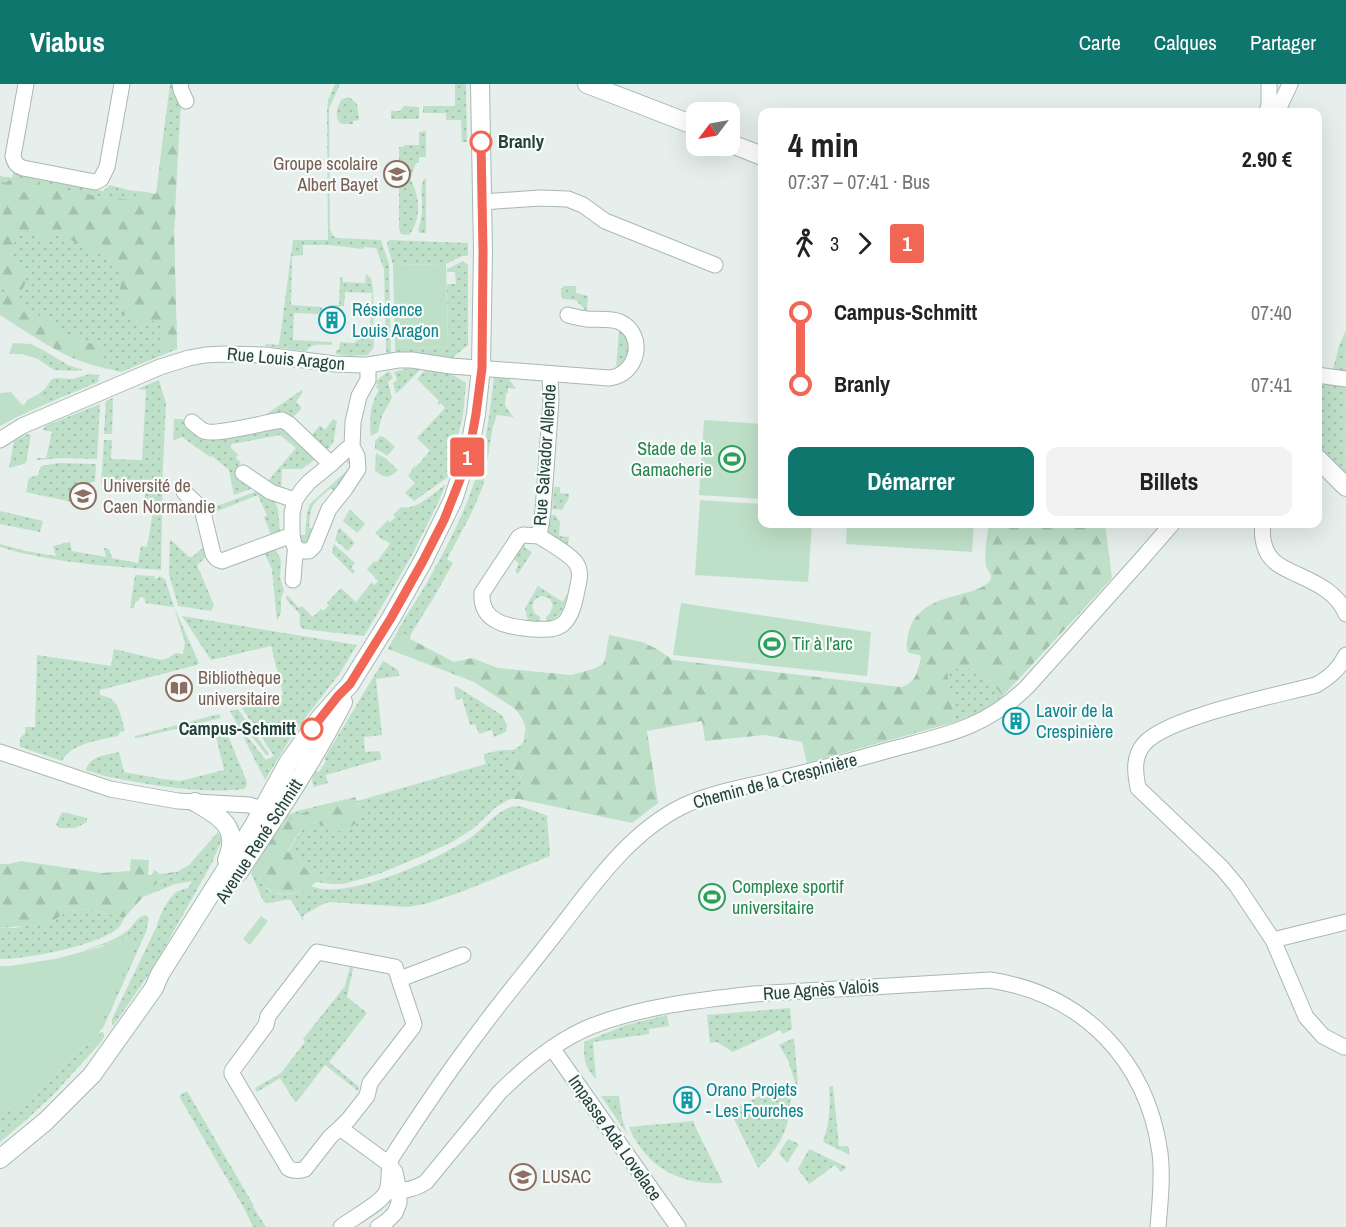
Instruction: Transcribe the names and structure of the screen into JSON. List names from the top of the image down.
{
  "streets": {
    "main road": ["Avenue René Schmitt"],
    "street": [
      "Rue Louis Aragon",
      "Rue Salvador Allende",
      "Chemin de la Crespinière",
      "Rue Agnès Valois",
      "Impasse Ada Lovelace"
    ]
  },
  "crossings": [
    ["Rue Louis Aragon", "Rue Salvador Allende"],
    ["Rue Louis Aragon", "Avenue René Schmitt"],
    ["Rue Agnès Valois", "Impasse Ada Lovelace"]
  ],
  "places": {
    "other": ["Branly", "Campus-Schmitt"],
    "school or university": ["Groupe scolaire Albert Bayet", "Université de Caen Normandie", "LUSAC"],
    "building": ["Résidence Louis Aragon", "Lavoir de la Crespinière", "Orano Projets - Les Fourches"],
    "sports": ["Stade de la Gamacherie", "Tir à l'arc", "Complexe sportif universitaire"],
    "library": ["Bibliothèque universitaire"]
  },
  "lines": ["bus line 1"],
  "north": "bottom left",
  "page": {
    "header": "Viabus",
    "nav": ["Carte", "Calques", "Partager"],
    "on_map": "1",
    "heading": ["4 min", "07:37 – 07:41 · Bus", "2.90 €"],
    "legs": ["3", "1"],
    "list": [
      {
        "name": "Campus-Schmitt",
        "value": "07:40"
      },
      {
        "name": "Branly",
        "value": "07:41"
      }
    ],
    "buttons": ["Démarrer", "Billets"]
  }
}
